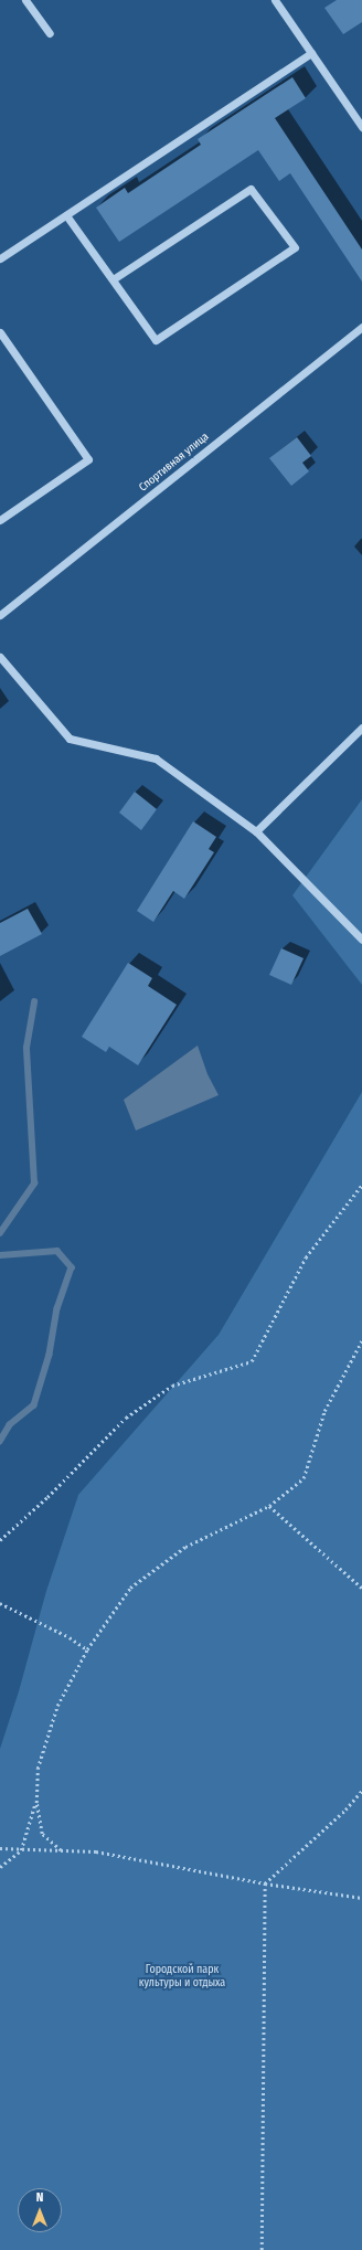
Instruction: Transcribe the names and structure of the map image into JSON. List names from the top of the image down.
{
  "streets": {
    "street": ["Спортивная улица"]
  },
  "parks": ["Городской парк культуры и отдыха"],
  "north": "top"
}
